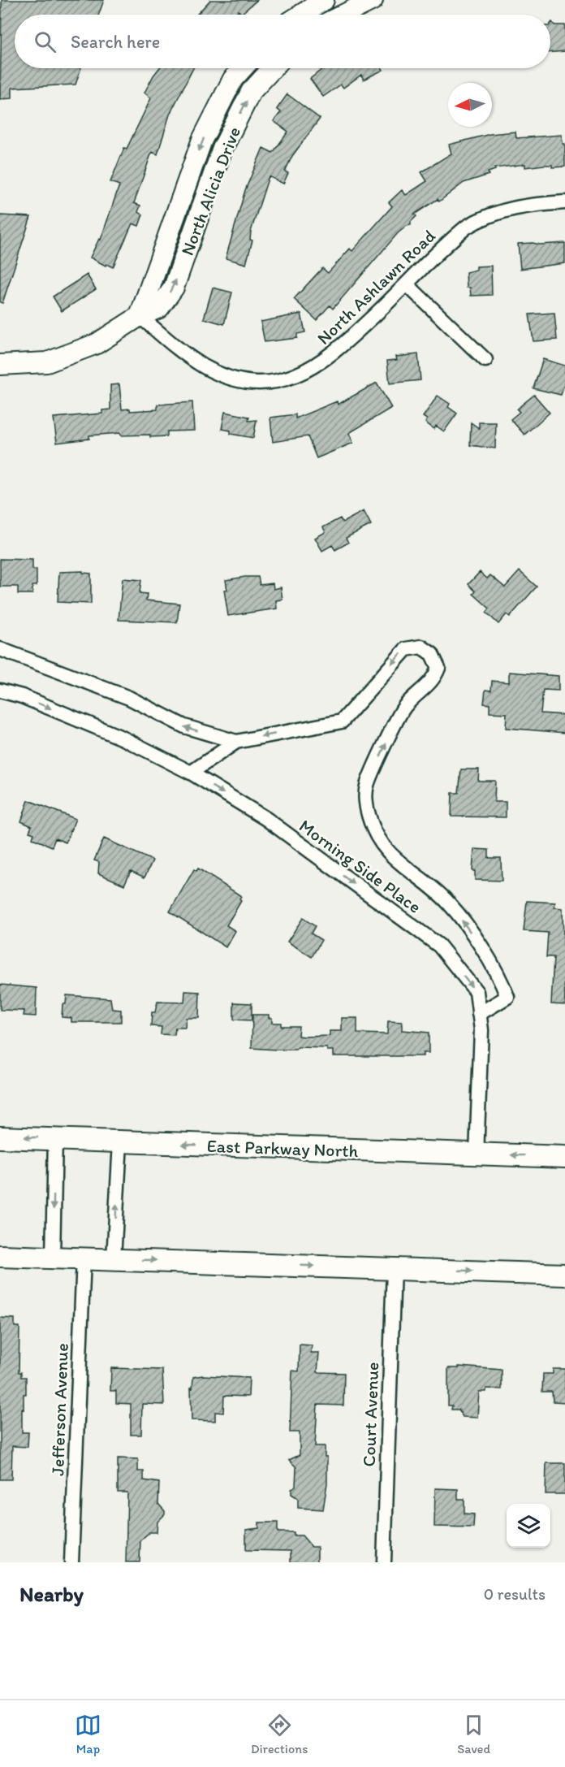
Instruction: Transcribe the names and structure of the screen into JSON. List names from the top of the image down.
{
  "streets": {
    "main road": ["North Alicia Drive", "East Parkway North"],
    "street": [
      "North Ashlawn Road",
      "Morning Side Place",
      "Jefferson Avenue",
      "Court Avenue"
    ]
  },
  "crossings": [
    ["North Alicia Drive", "North Ashlawn Road"],
    ["Morning Side Place", "East Parkway North"]
  ],
  "north": "left",
  "page": {
    "search": "Search here",
    "heading": ["Nearby", "0 results"],
    "nav": ["Map", "Directions", "Saved"]
  }
}
